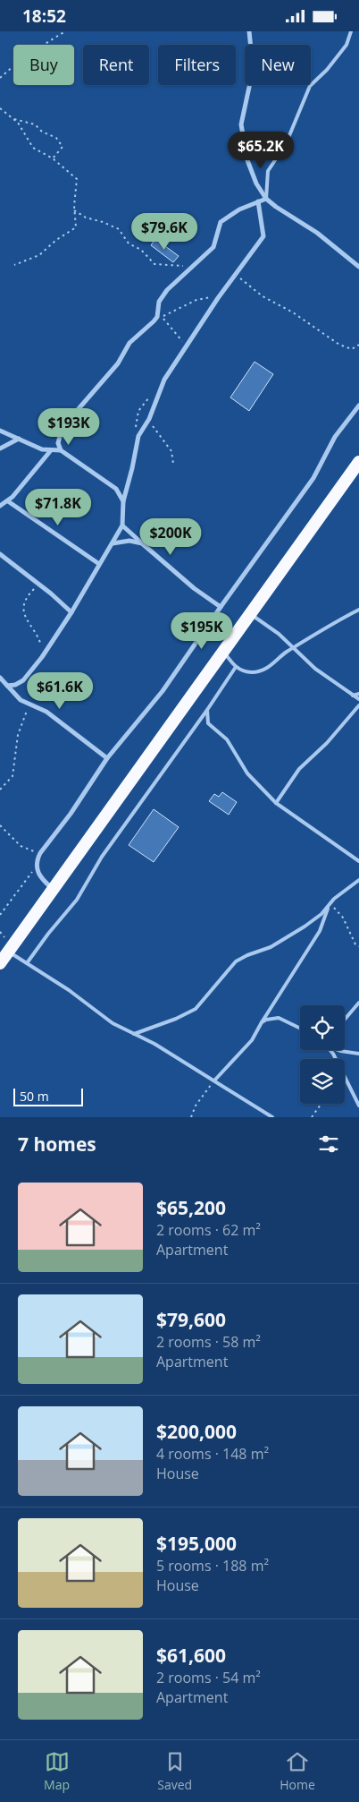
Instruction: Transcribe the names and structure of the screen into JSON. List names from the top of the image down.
{
  "scale_bar": "50 m",
  "page": {
    "status": "18:52",
    "chip": [
      "Buy",
      "Rent",
      "Filters",
      "New"
    ],
    "price": [
      "$65.2K",
      "$79.6K",
      "$193K",
      "$71.8K",
      "$200K",
      "$195K",
      "$61.6K"
    ],
    "scale": "50 m",
    "heading": "7 homes",
    "list": [
      {
        "name": "$65,200",
        "note": "2 rooms · 62 m² · Apartment"
      },
      {
        "name": "$79,600",
        "note": "2 rooms · 58 m² · Apartment"
      },
      {
        "name": "$200,000",
        "note": "4 rooms · 148 m² · House"
      },
      {
        "name": "$195,000",
        "note": "5 rooms · 188 m² · House"
      },
      {
        "name": "$61,600",
        "note": "2 rooms · 54 m² · Apartment"
      }
    ],
    "tabs": ["Map", "Saved", "Home"]
  }
}
